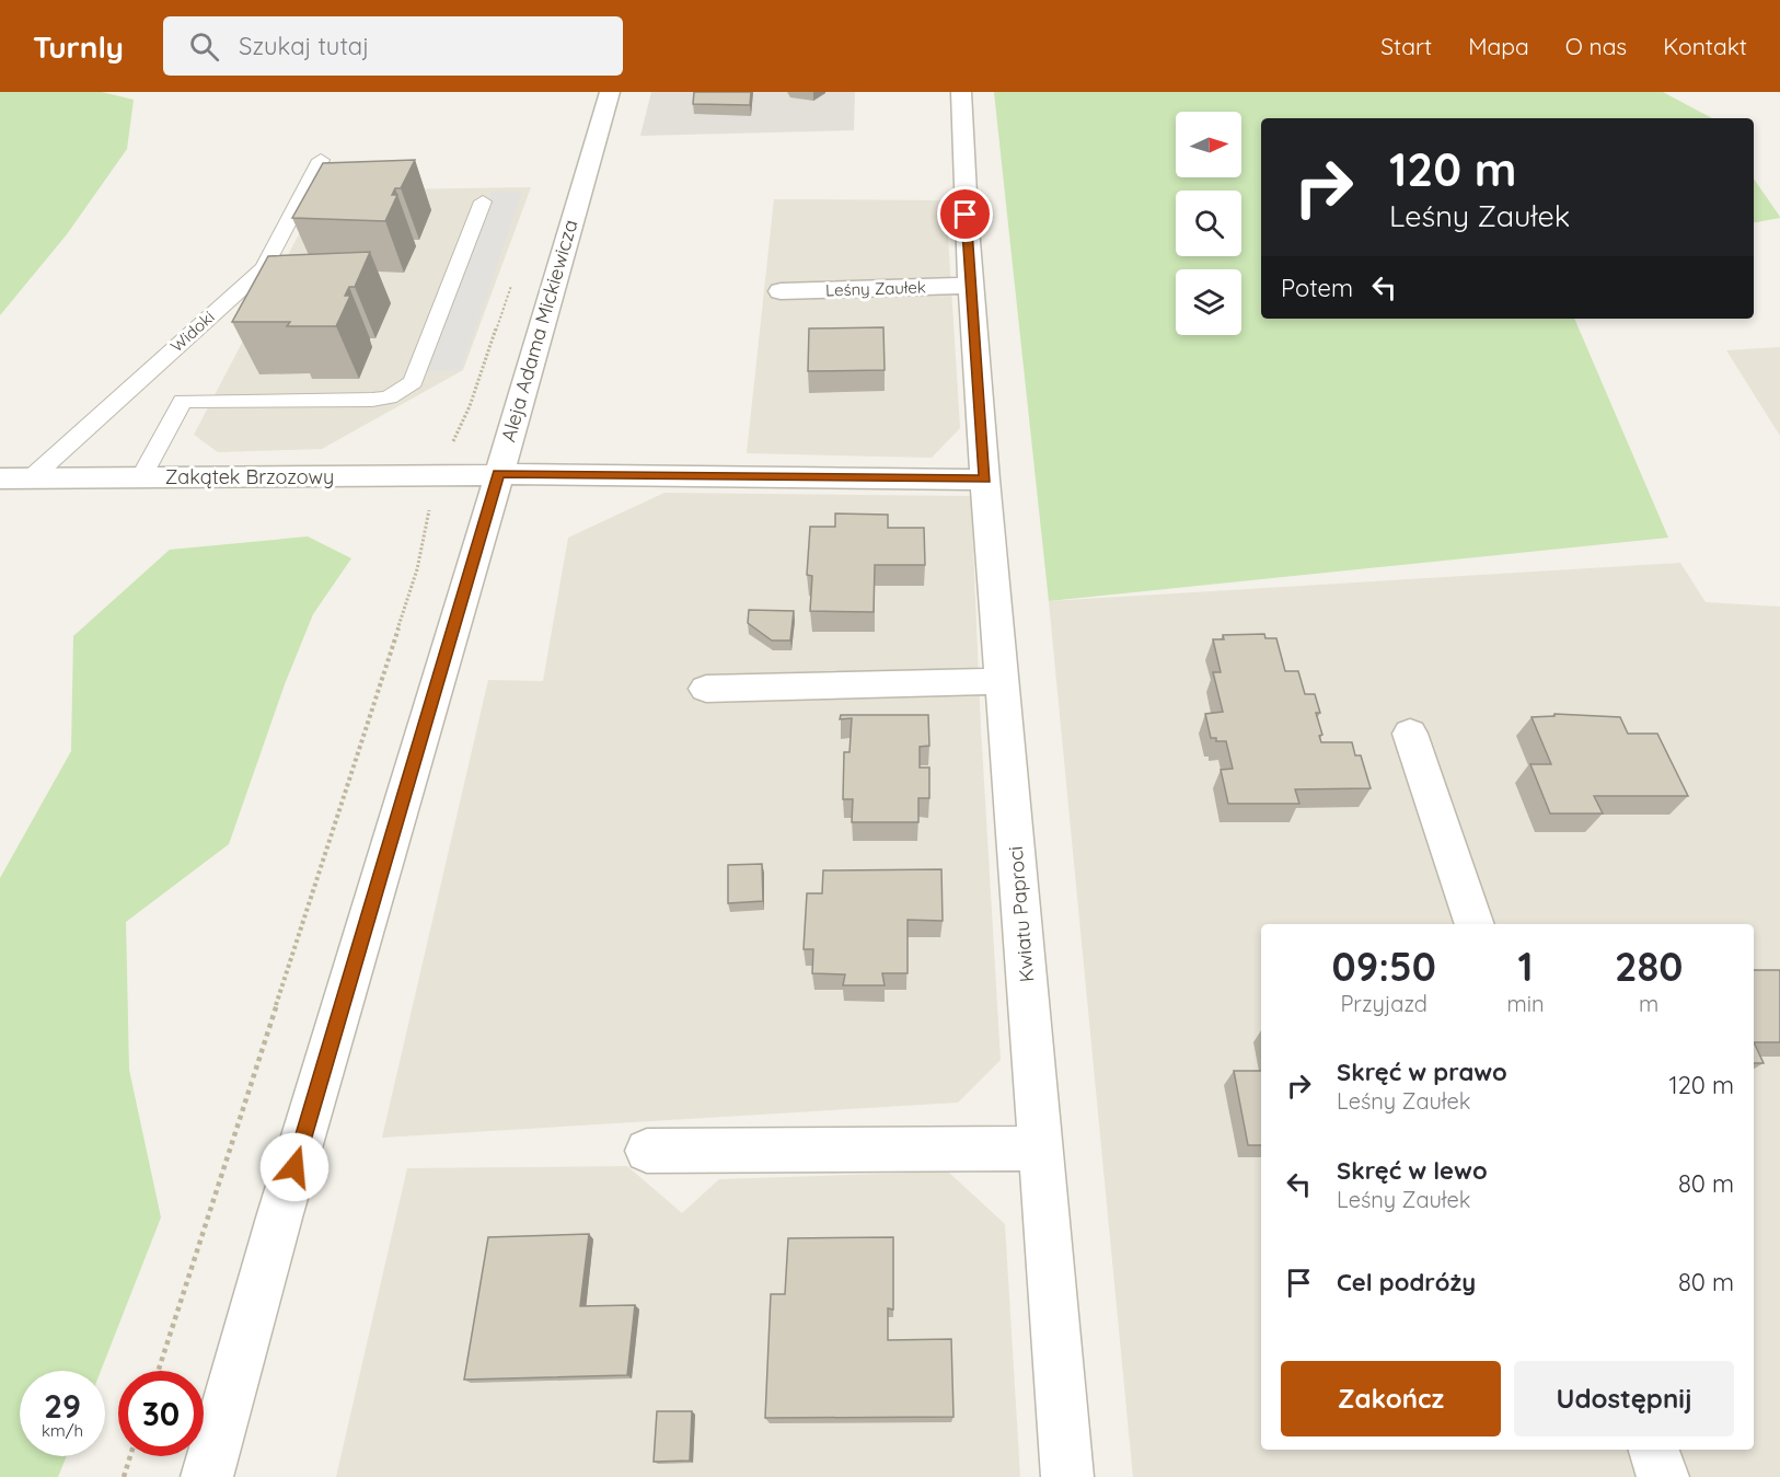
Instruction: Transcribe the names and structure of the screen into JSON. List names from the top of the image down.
{
  "streets": {
    "street": [
      "Leśny Zaułek",
      "Aleja Adama Mickiewicza",
      "Zakątek Brzozowy",
      "Kwiatu Paproci"
    ],
    "lane": ["Widoki"]
  },
  "crossings": [
    ["Aleja Adama Mickiewicza", "Zakątek Brzozowy"],
    ["Widoki", "Zakątek Brzozowy"]
  ],
  "north": "right",
  "page": {
    "header": "Turnly",
    "search": "Szukaj tutaj",
    "nav": [
      "Start",
      "Mapa",
      "O nas",
      "Kontakt"
    ],
    "turn": ["120 m", "Leśny Zaułek"],
    "then": "Potem",
    "eta": [
      "09:50",
      "Przyjazd",
      "1",
      "min",
      "280",
      "m"
    ],
    "list": [
      {
        "name": "Skręć w prawo",
        "note": "Leśny Zaułek",
        "value": "120 m"
      },
      {
        "name": "Skręć w lewo",
        "note": "Leśny Zaułek",
        "value": "80 m"
      },
      {
        "name": "Cel podróży",
        "value": "80 m"
      }
    ],
    "buttons": ["Zakończ", "Udostępnij"],
    "speed": "29 km/h",
    "limit": "30"
  }
}
